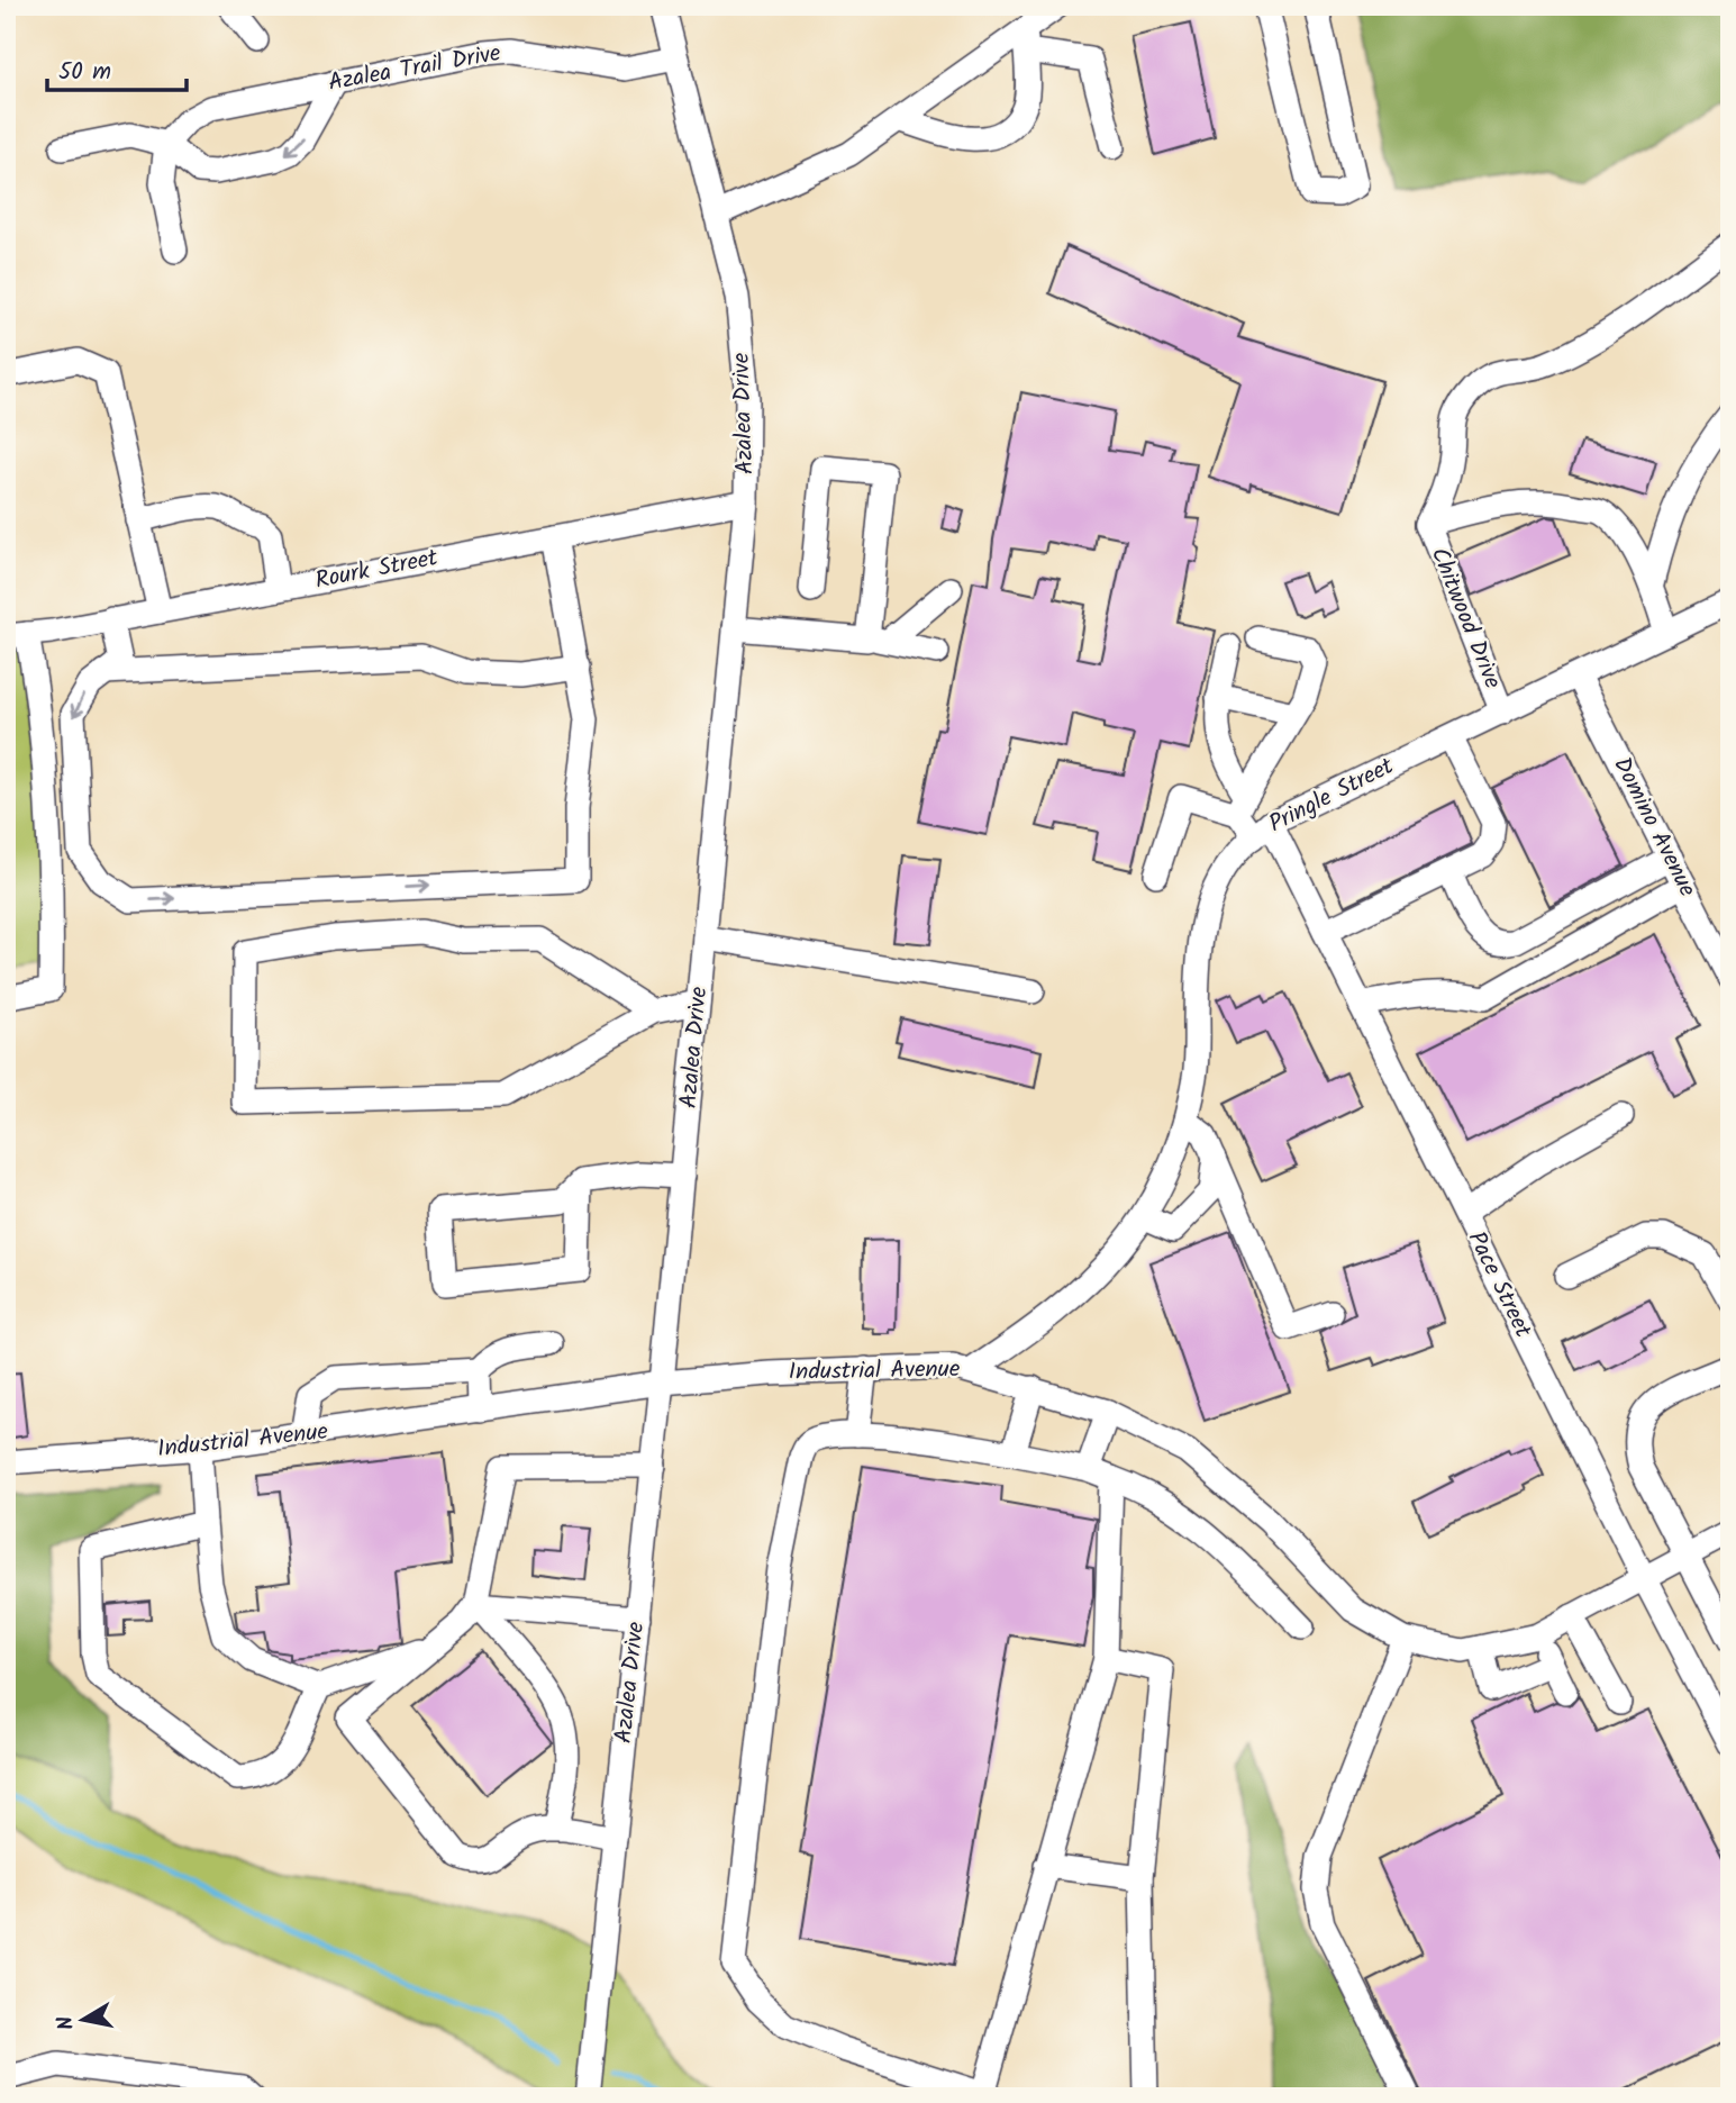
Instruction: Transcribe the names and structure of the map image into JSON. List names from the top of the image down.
{
  "streets": {
    "street": [
      "Azalea Trail Drive",
      "Azalea Drive",
      "Rourk Street",
      "Chitwood Drive",
      "Pringle Street",
      "Domino Avenue",
      "Pace Street",
      "Industrial Avenue"
    ]
  },
  "crossings": [
    ["Azalea Trail Drive", "Azalea Drive"],
    ["Azalea Drive", "Rourk Street"],
    ["Azalea Drive", "Industrial Avenue"],
    ["Chitwood Drive", "Pringle Street"],
    ["Pringle Street", "Domino Avenue"],
    ["Pringle Street", "Pace Street"],
    ["Pringle Street", "Industrial Avenue"],
    ["Pace Street", "Industrial Avenue"]
  ],
  "scale_bar": "50 m",
  "north": "left"
}
